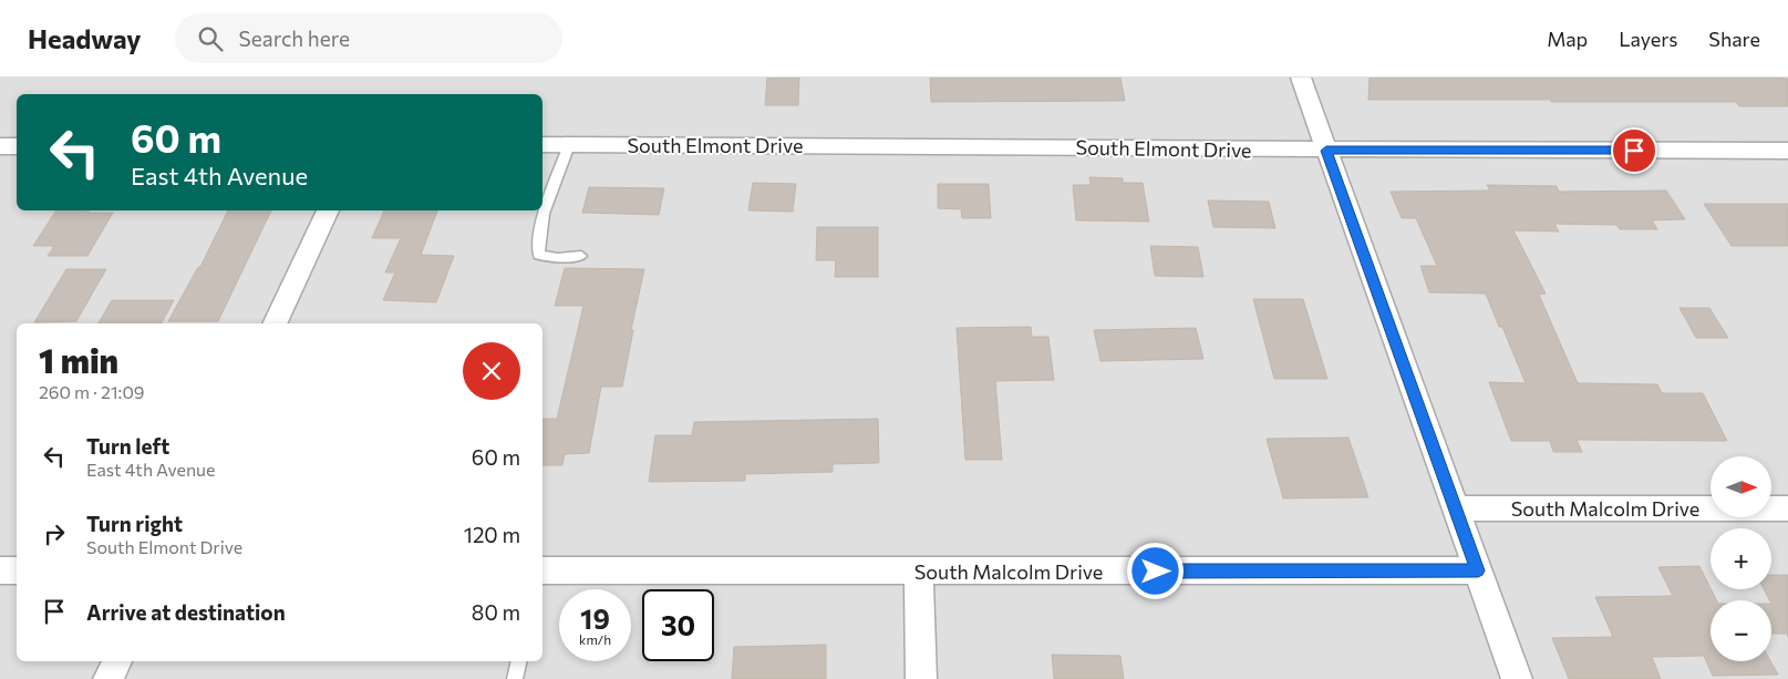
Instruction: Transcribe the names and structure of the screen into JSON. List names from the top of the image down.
{
  "streets": {
    "street": ["South Elmont Drive", "South Malcolm Drive"]
  },
  "north": "right",
  "page": {
    "header": "Headway",
    "search": "Search here",
    "nav": ["Map", "Layers", "Share"],
    "turn": ["60 m", "East 4th Avenue"],
    "heading": ["1 min", "260 m · 21:09"],
    "list": [
      {
        "name": "Turn left",
        "note": "East 4th Avenue",
        "value": "60 m"
      },
      {
        "name": "Turn right",
        "note": "South Elmont Drive",
        "value": "120 m"
      },
      {
        "name": "Arrive at destination",
        "value": "80 m"
      }
    ],
    "map_buttons": ["+", "−"],
    "speed": "19 km/h",
    "limit": "30"
  }
}
